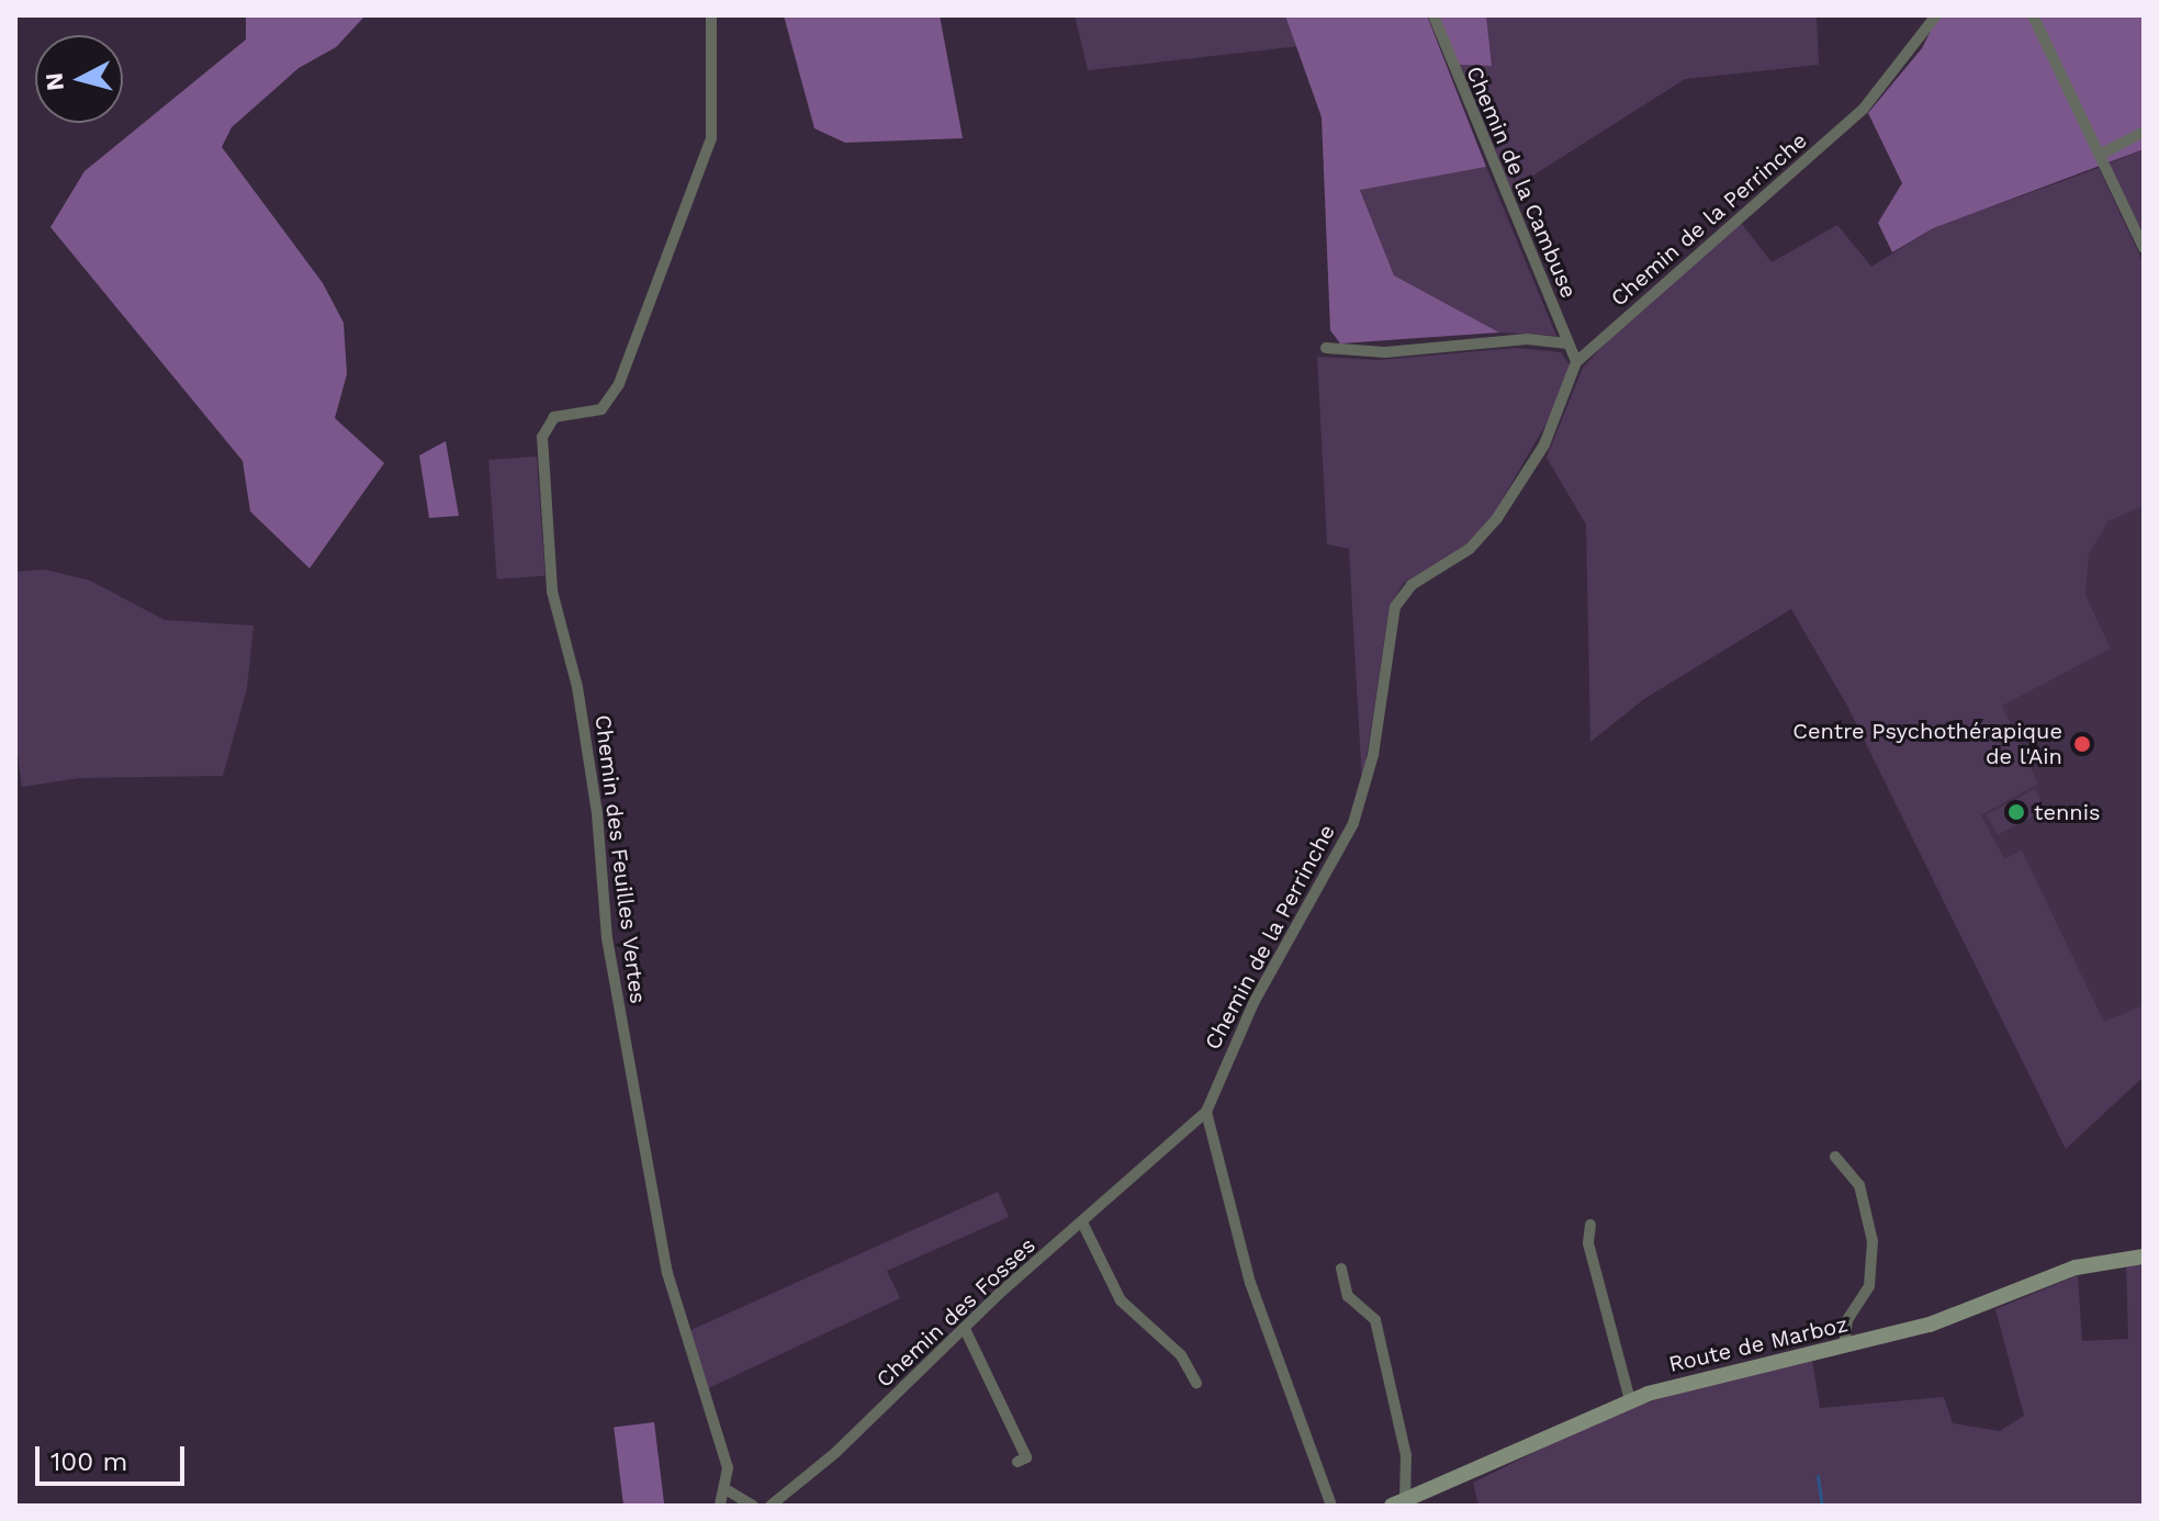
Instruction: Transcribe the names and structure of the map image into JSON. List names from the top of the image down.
{
  "streets": {
    "main road": ["Route de Marboz"],
    "street": [
      "Chemin de la Cambuse",
      "Chemin de la Perrinche",
      "Chemin des Feuilles Vertes",
      "Chemin des Fosses"
    ]
  },
  "crossings": [
    ["Chemin de la Cambuse", "Chemin de la Perrinche"],
    ["Chemin de la Perrinche", "Chemin des Fosses"]
  ],
  "places": ["Centre Psychothérapique de l'Ain", "tennis"],
  "scale_bar": "100 m",
  "north": "left"
}
